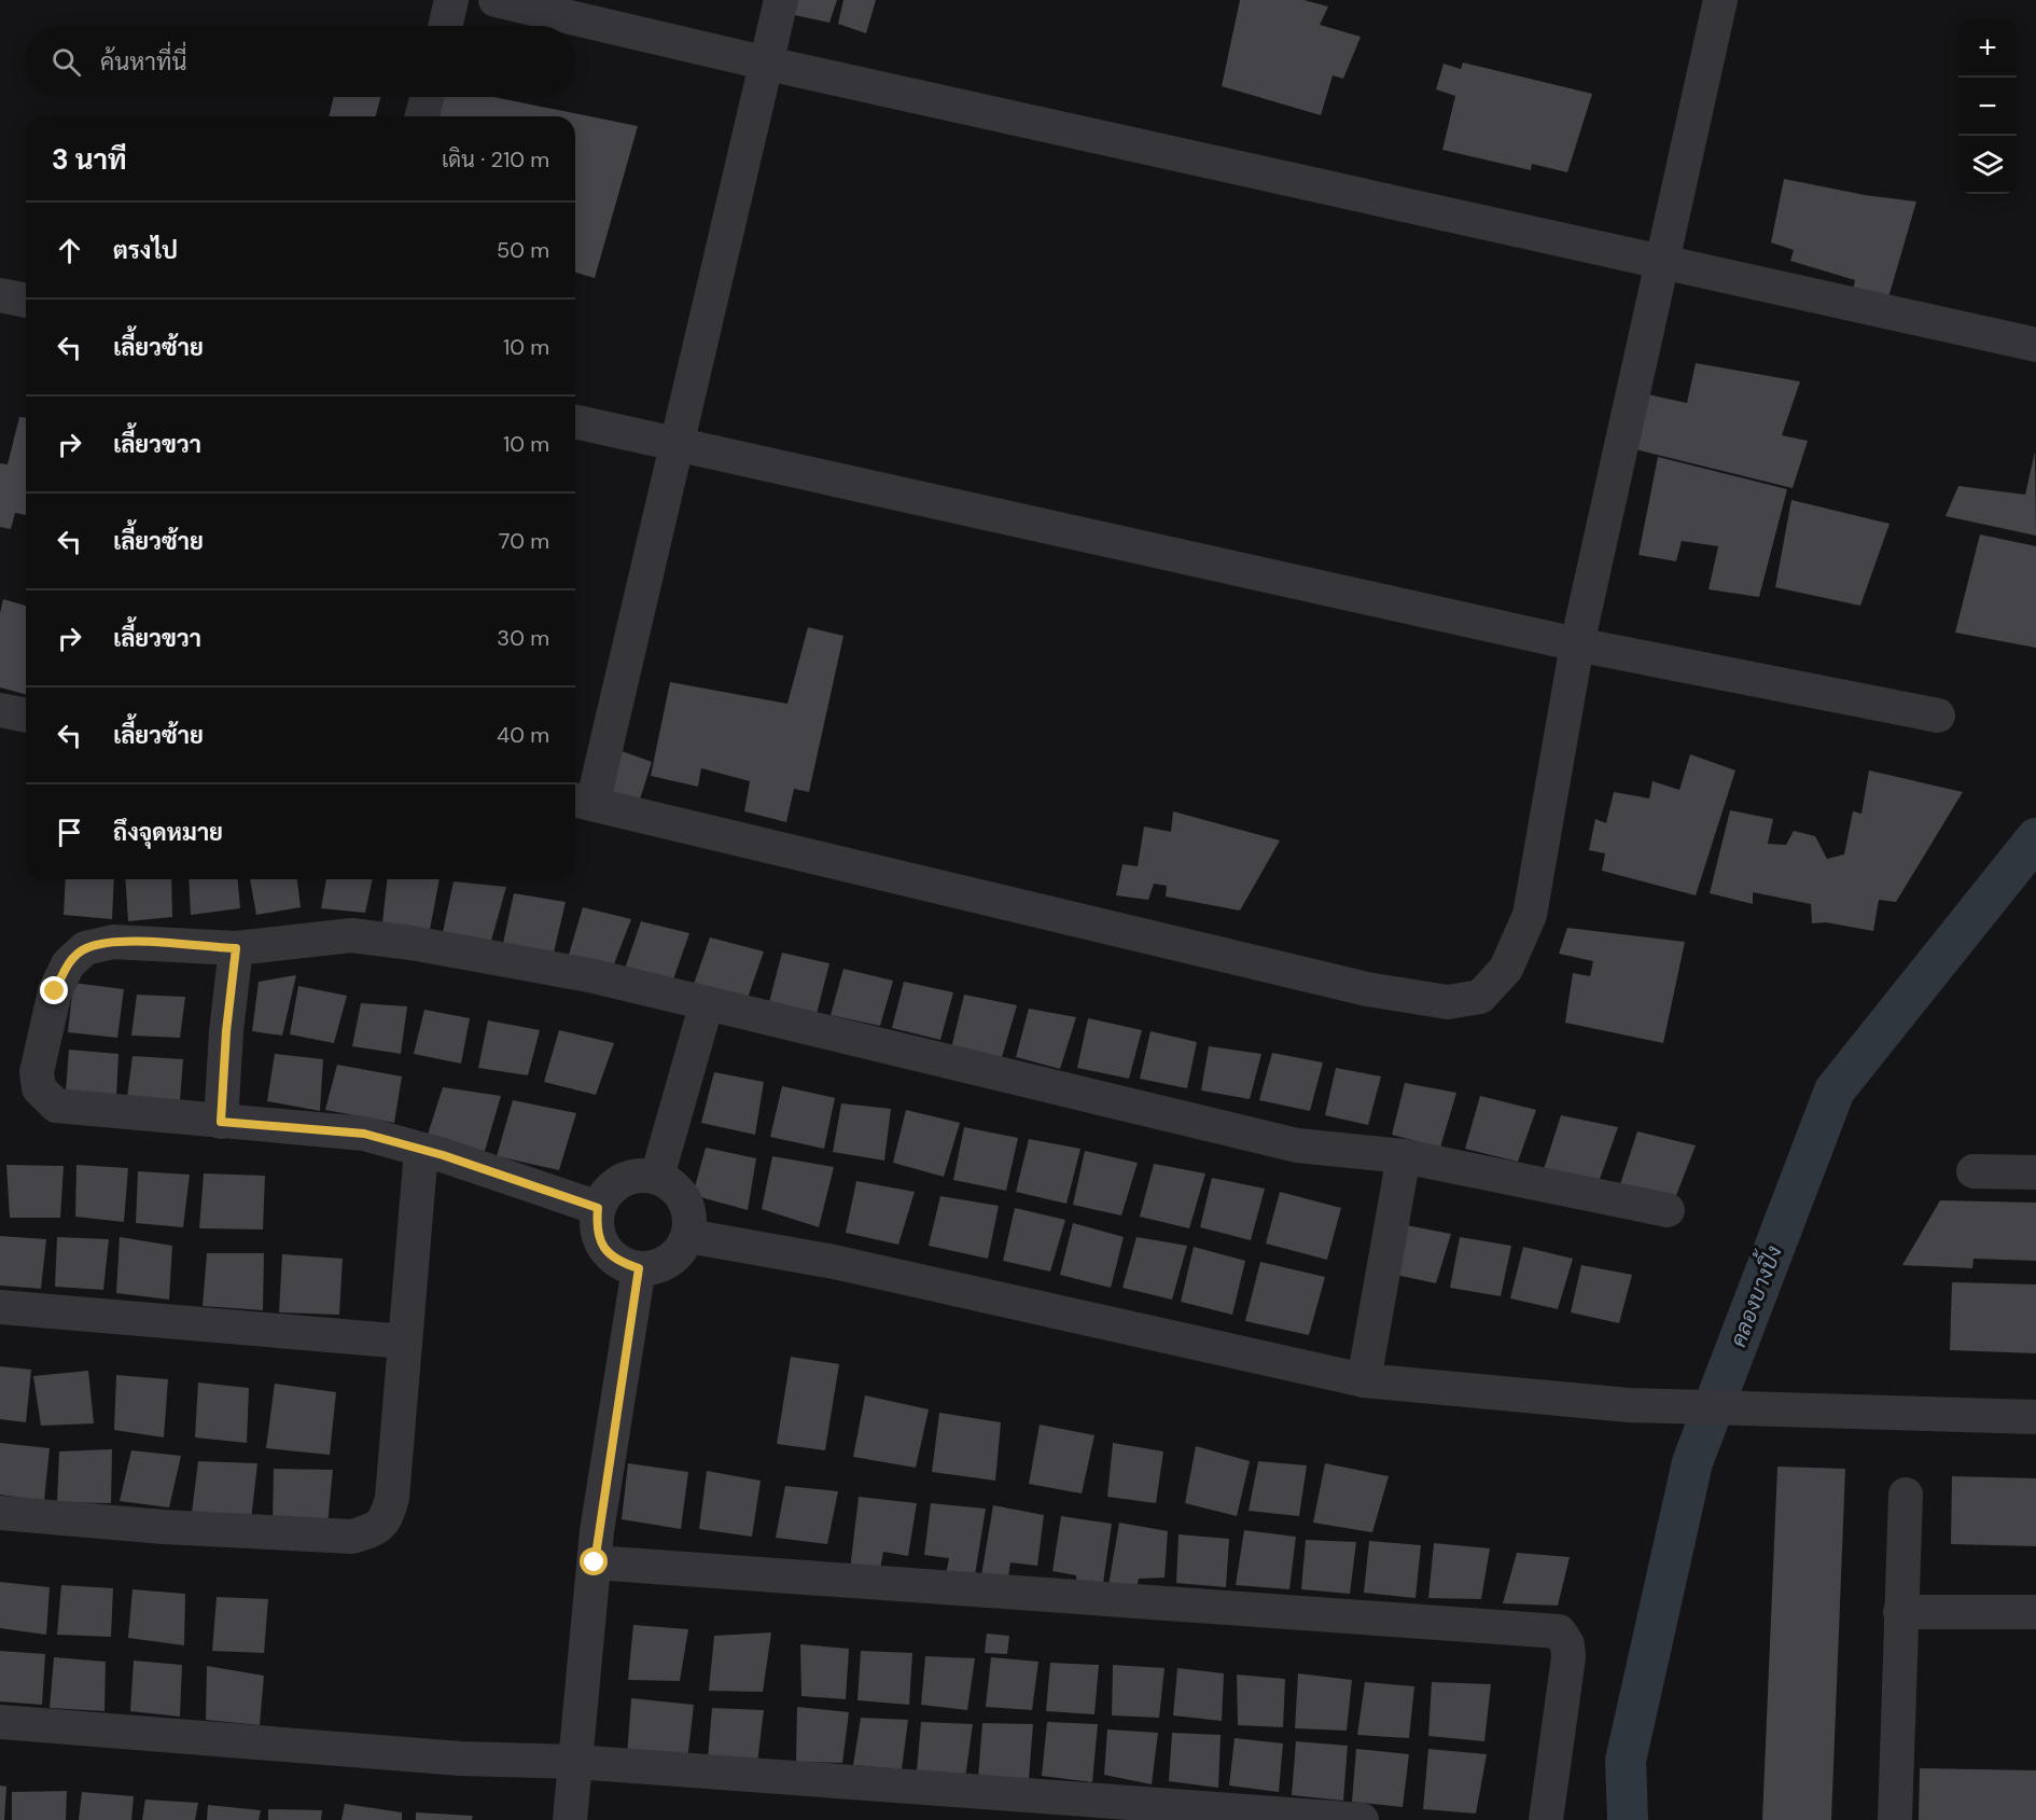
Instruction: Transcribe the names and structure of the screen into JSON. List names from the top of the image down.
{
  "water": ["คลองบางปิ้ง"],
  "page": {
    "map_buttons": ["+", "−"],
    "search": "ค้นหาที่นี่",
    "heading": ["3 นาที", "เดิน · 210 m"],
    "list": [
      ["ตรงไป", "50 m"],
      ["เลี้ยวซ้าย", "10 m"],
      ["เลี้ยวขวา", "10 m"],
      ["เลี้ยวซ้าย", "70 m"],
      ["เลี้ยวขวา", "30 m"],
      ["เลี้ยวซ้าย", "40 m"],
      "ถึงจุดหมาย"
    ]
  }
}
